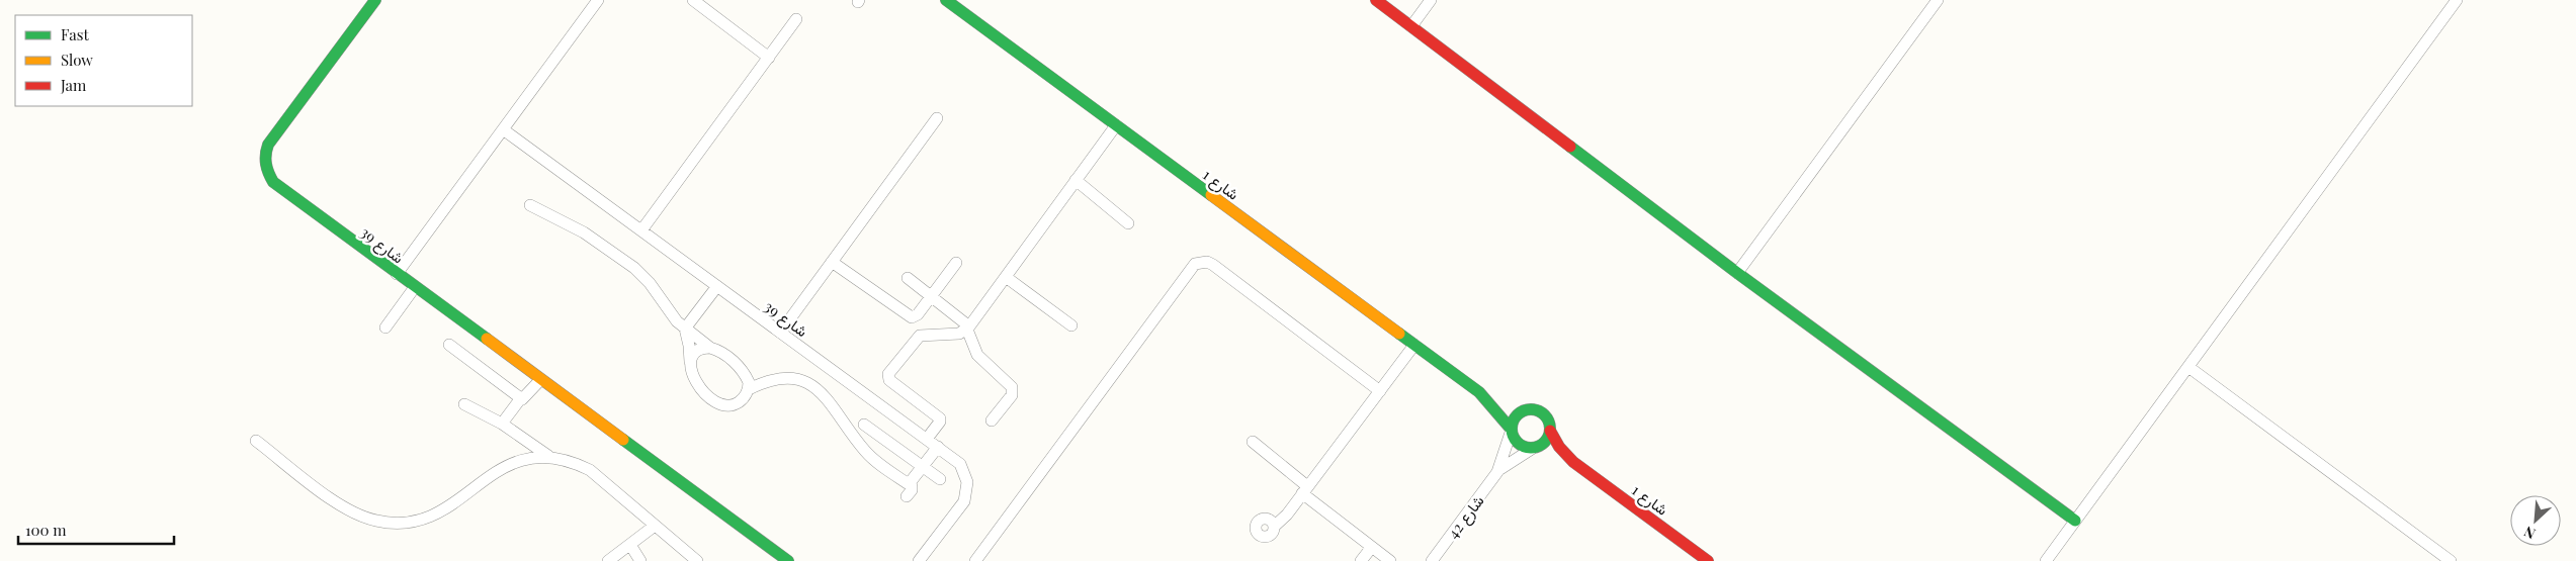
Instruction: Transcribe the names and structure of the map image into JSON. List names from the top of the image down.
{
  "streets": {
    "street": ["شارع 1", "شارع 39", "شارع 42"]
  },
  "crossings": [
    ["شارع 1", "شارع 42"]
  ],
  "legend": ["Fast", "Slow", "Jam"],
  "scale_bar": "100 m",
  "north": "bottom left"
}
